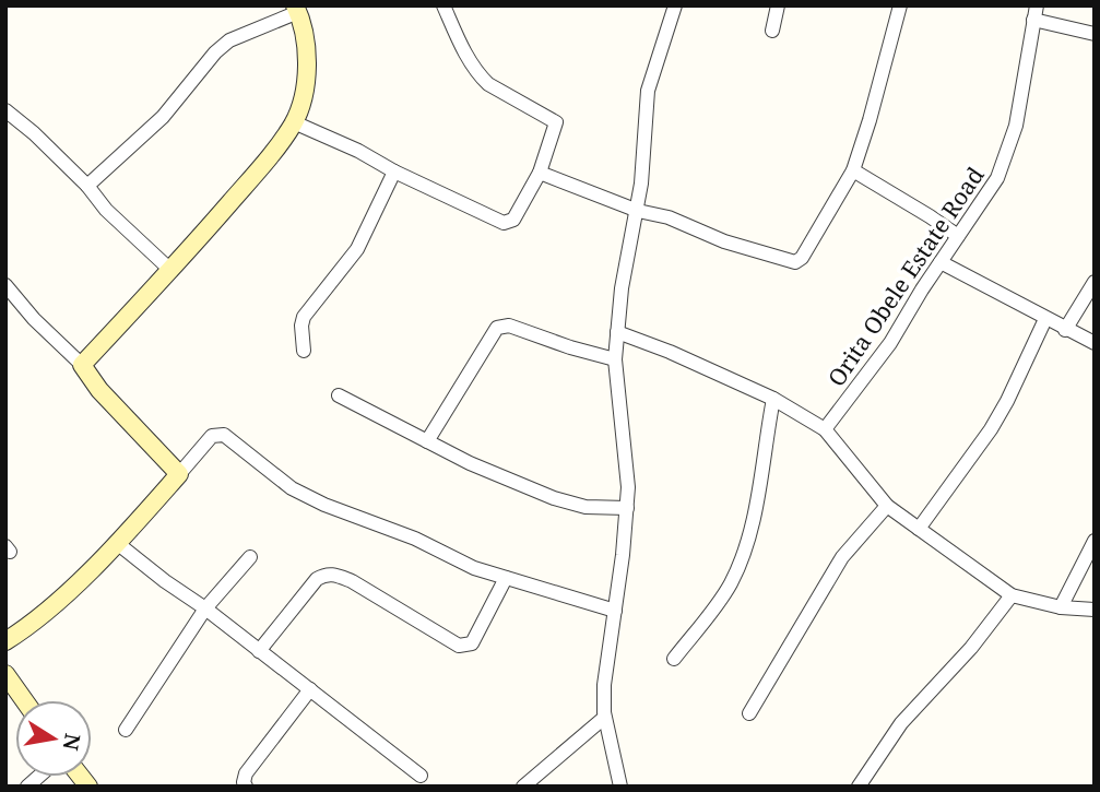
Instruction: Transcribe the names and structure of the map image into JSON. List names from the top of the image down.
{
  "streets": {
    "street": ["Orita Obele Estate Road"]
  },
  "north": "right"
}
